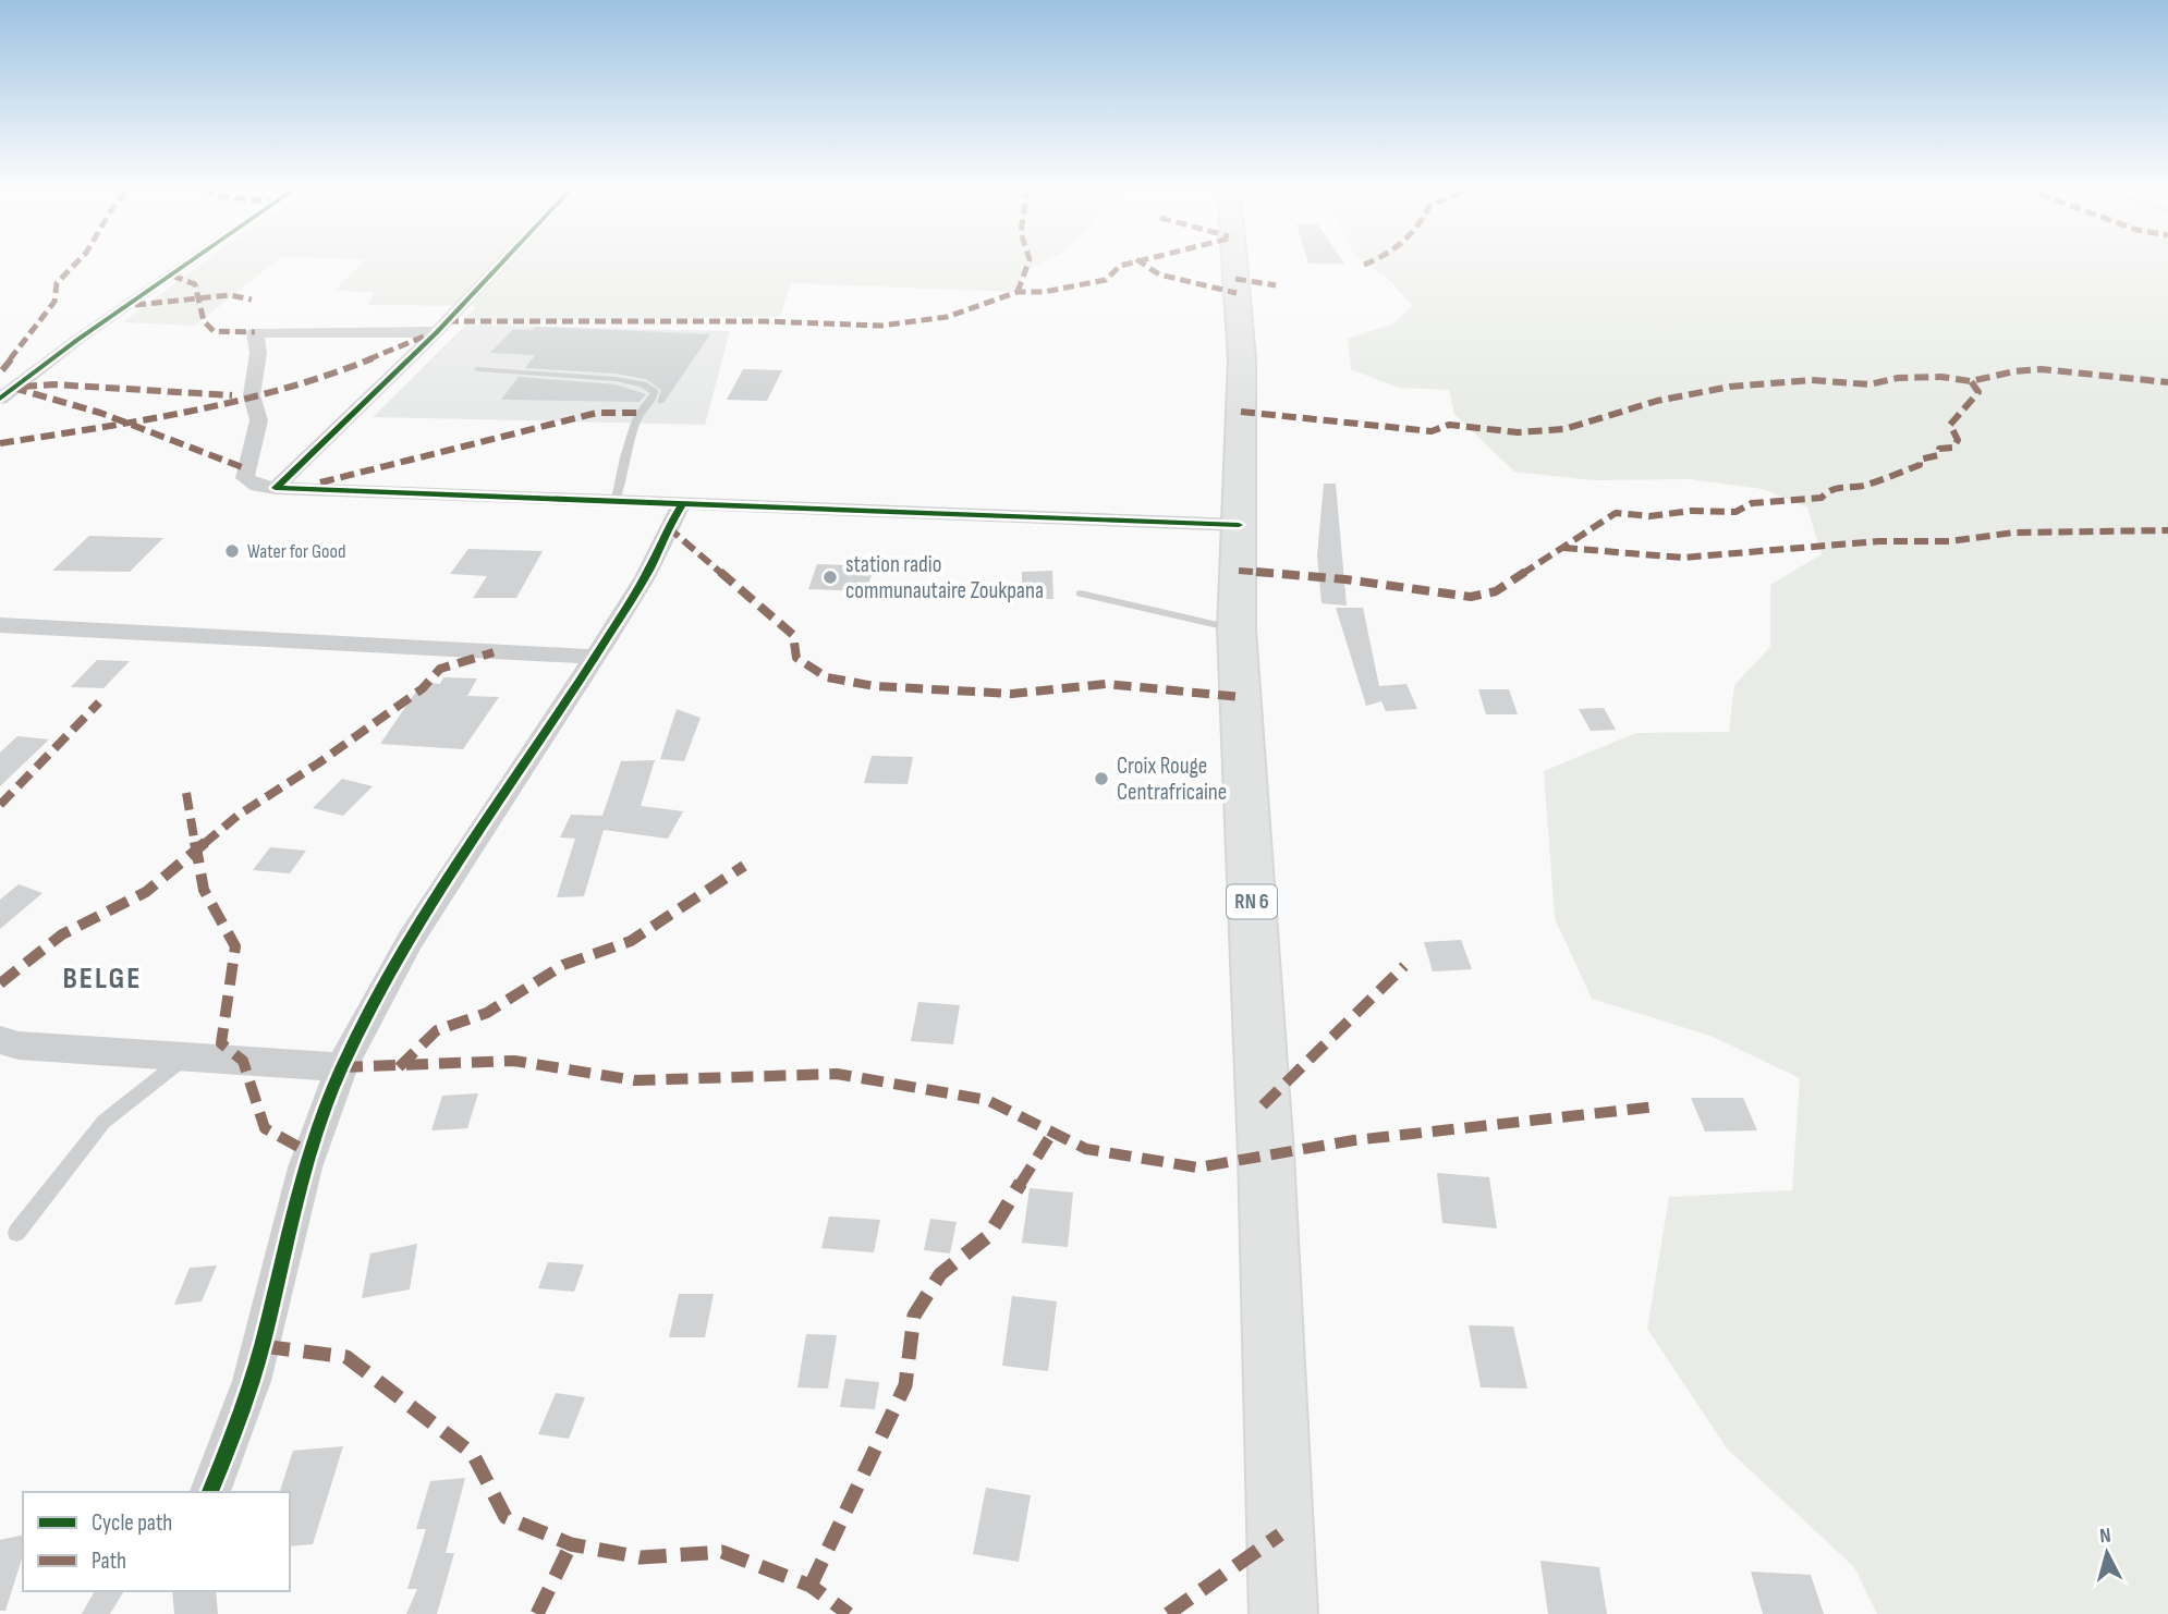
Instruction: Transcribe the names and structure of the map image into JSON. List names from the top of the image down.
{
  "streets": {
    "main road": ["RN 6"]
  },
  "districts": ["BELGE"],
  "places": ["Water for Good", "station radio communautaire Zoukpana", "Croix Rouge Centrafricaine"],
  "legend": ["Cycle path", "Path"],
  "north": "top"
}
